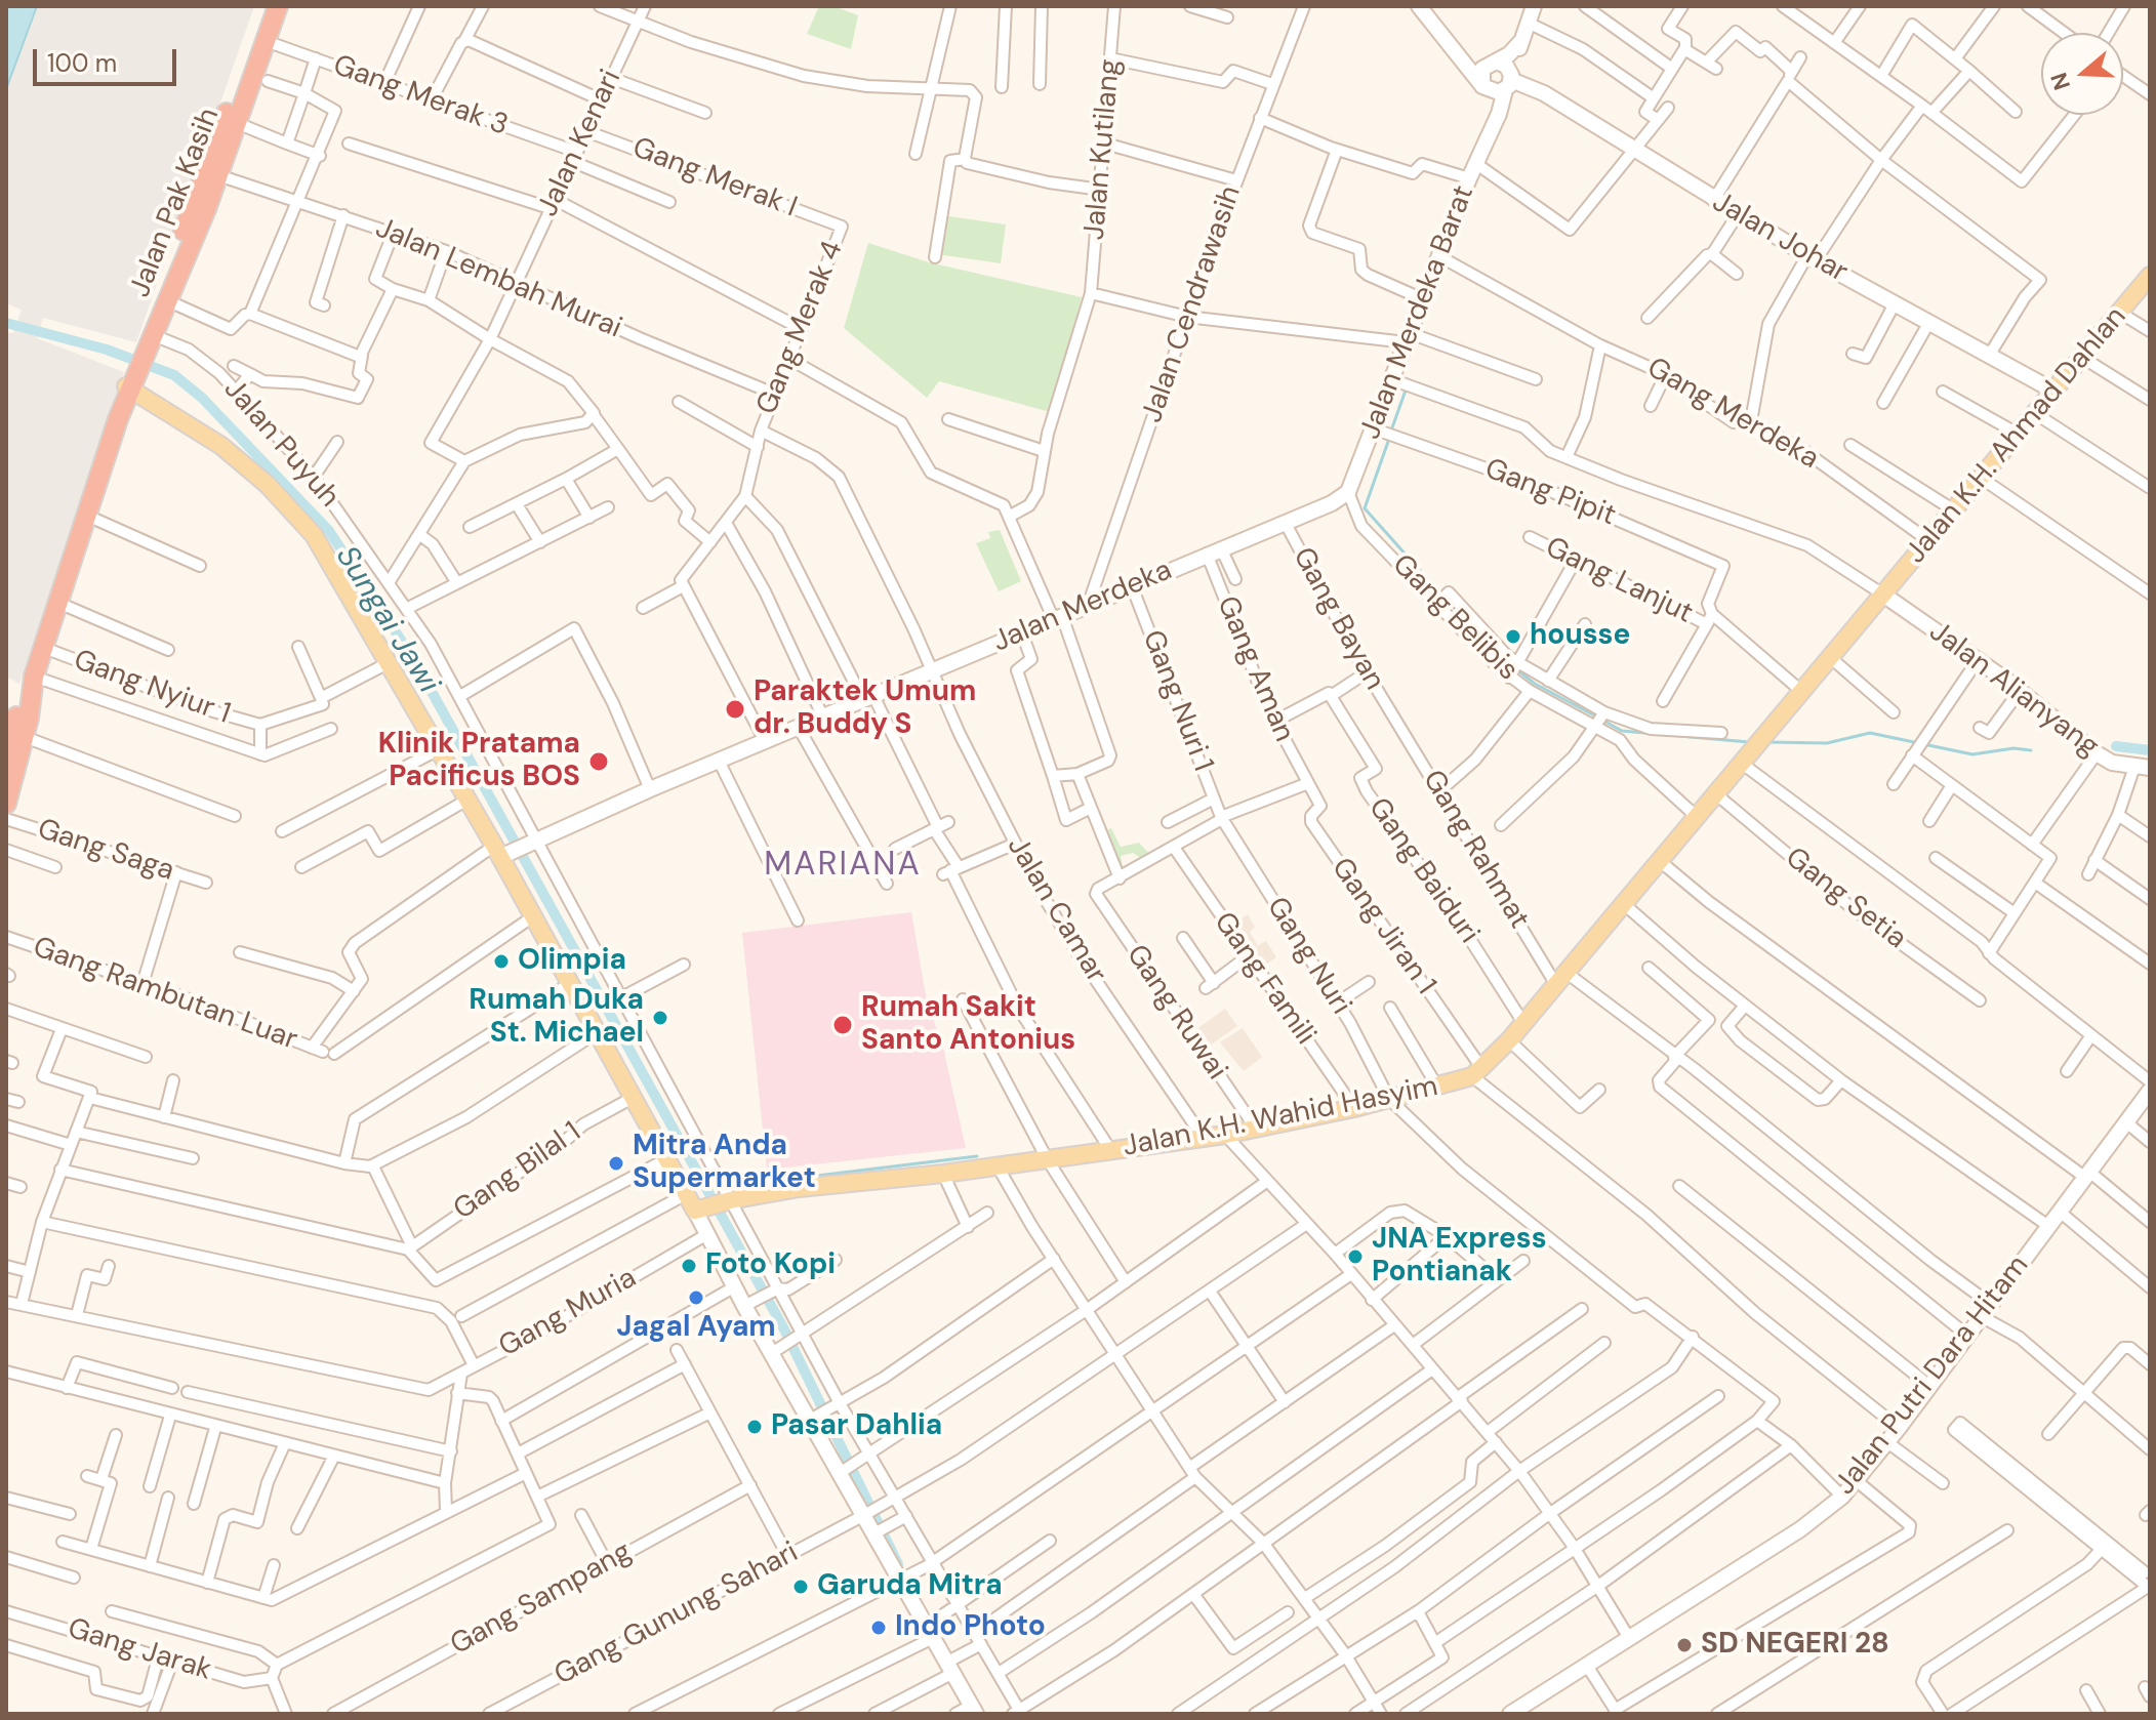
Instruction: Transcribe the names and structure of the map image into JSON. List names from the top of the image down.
{
  "streets": {
    "highway": ["Jalan Pak Kasih"],
    "main road": ["Jalan K.H. Ahmad Dahlan", "Jalan K.H. Wahid Hasyim"],
    "street": [
      "Gang Merak 3",
      "Jalan Kenari",
      "Jalan Kutilang",
      "Gang Merak I",
      "Jalan Johar",
      "Jalan Lembah Murai",
      "Jalan Cendrawasih",
      "Jalan Merdeka Barat",
      "Gang Merak 4",
      "Gang Merdeka",
      "Jalan Puyuh",
      "Gang Pipit",
      "Gang Lanjut",
      "Jalan Merdeka",
      "Gang Belibis",
      "Gang Bayan",
      "Gang Aman",
      "Gang Nyiur 1",
      "Jalan Alianyang",
      "Gang Nuri 1",
      "Gang Rahmat",
      "Gang Saga",
      "Gang Baiduri",
      "Gang Setia",
      "Jalan Camar",
      "Gang Jiran 1",
      "Gang Nuri",
      "Gang Famili",
      "Gang Rambutan Luar",
      "Gang Ruwai",
      "Gang Bilal 1",
      "Gang Muria",
      "Jalan Putri Dara Hitam",
      "Gang Sampang",
      "Gang Gunung Sahari",
      "Gang Jarak"
    ]
  },
  "crossings": [
    ["Gang Merak 3", "Jalan Kenari"],
    ["Gang Merak 3", "Jalan Pak Kasih"],
    ["Jalan Kenari", "Gang Merak I"],
    ["Jalan Kenari", "Jalan Lembah Murai"],
    ["Gang Merak I", "Gang Merak 4"],
    ["Jalan Pak Kasih", "Jalan Lembah Murai"],
    ["Jalan Pak Kasih", "Jalan Puyuh"],
    ["Jalan Johar", "Jalan Merdeka Barat"],
    ["Jalan Johar", "Jalan K.H. Ahmad Dahlan"],
    ["Jalan Lembah Murai", "Gang Merak 4"],
    ["Jalan Cendrawasih", "Jalan Merdeka"],
    ["Jalan Merdeka Barat", "Gang Merdeka"],
    ["Jalan Merdeka Barat", "Gang Pipit"],
    ["Jalan Merdeka Barat", "Jalan Merdeka"],
    ["Jalan Merdeka Barat", "Gang Belibis"],
    ["Gang Merak 4", "Jalan Camar"],
    ["Gang Merdeka", "Jalan K.H. Ahmad Dahlan"],
    ["Jalan K.H. Ahmad Dahlan", "Jalan Alianyang"],
    ["Jalan Puyuh", "Jalan Merdeka"],
    ["Jalan Puyuh", "Jalan K.H. Wahid Hasyim"],
    ["Jalan Puyuh", "Gang Gunung Sahari"],
    ["Gang Pipit", "Gang Lanjut"],
    ["Jalan Merdeka", "Gang Belibis"],
    ["Jalan Merdeka", "Gang Bayan"],
    ["Jalan Merdeka", "Gang Aman"],
    ["Jalan Merdeka", "Gang Nuri 1"],
    ["Jalan Merdeka", "Jalan Camar"],
    ["Gang Bayan", "Gang Rahmat"],
    ["Gang Aman", "Gang Jiran 1"],
    ["Gang Nuri 1", "Gang Nuri"],
    ["Jalan Camar", "Jalan K.H. Wahid Hasyim"],
    ["Gang Jiran 1", "Jalan K.H. Wahid Hasyim"],
    ["Gang Nuri", "Jalan K.H. Wahid Hasyim"],
    ["Gang Famili", "Jalan K.H. Wahid Hasyim"],
    ["Gang Ruwai", "Jalan K.H. Wahid Hasyim"]
  ],
  "districts": ["MARIANA"],
  "water": ["Sungai Jawi"],
  "places": [
    "housse",
    "Paraktek Umum dr. Buddy S",
    "Klinik Pratama Pacificus BOS",
    "Olimpia",
    "Rumah Duka St. Michael",
    "Rumah Sakit Santo Antonius",
    "Mitra Anda Supermarket",
    "JNA Express Pontianak",
    "Foto Kopi",
    "Jagal Ayam",
    "Pasar Dahlia",
    "Garuda Mitra",
    "Indo Photo",
    "SD NEGERI 28"
  ],
  "scale_bar": "100 m",
  "north": "left"
}
